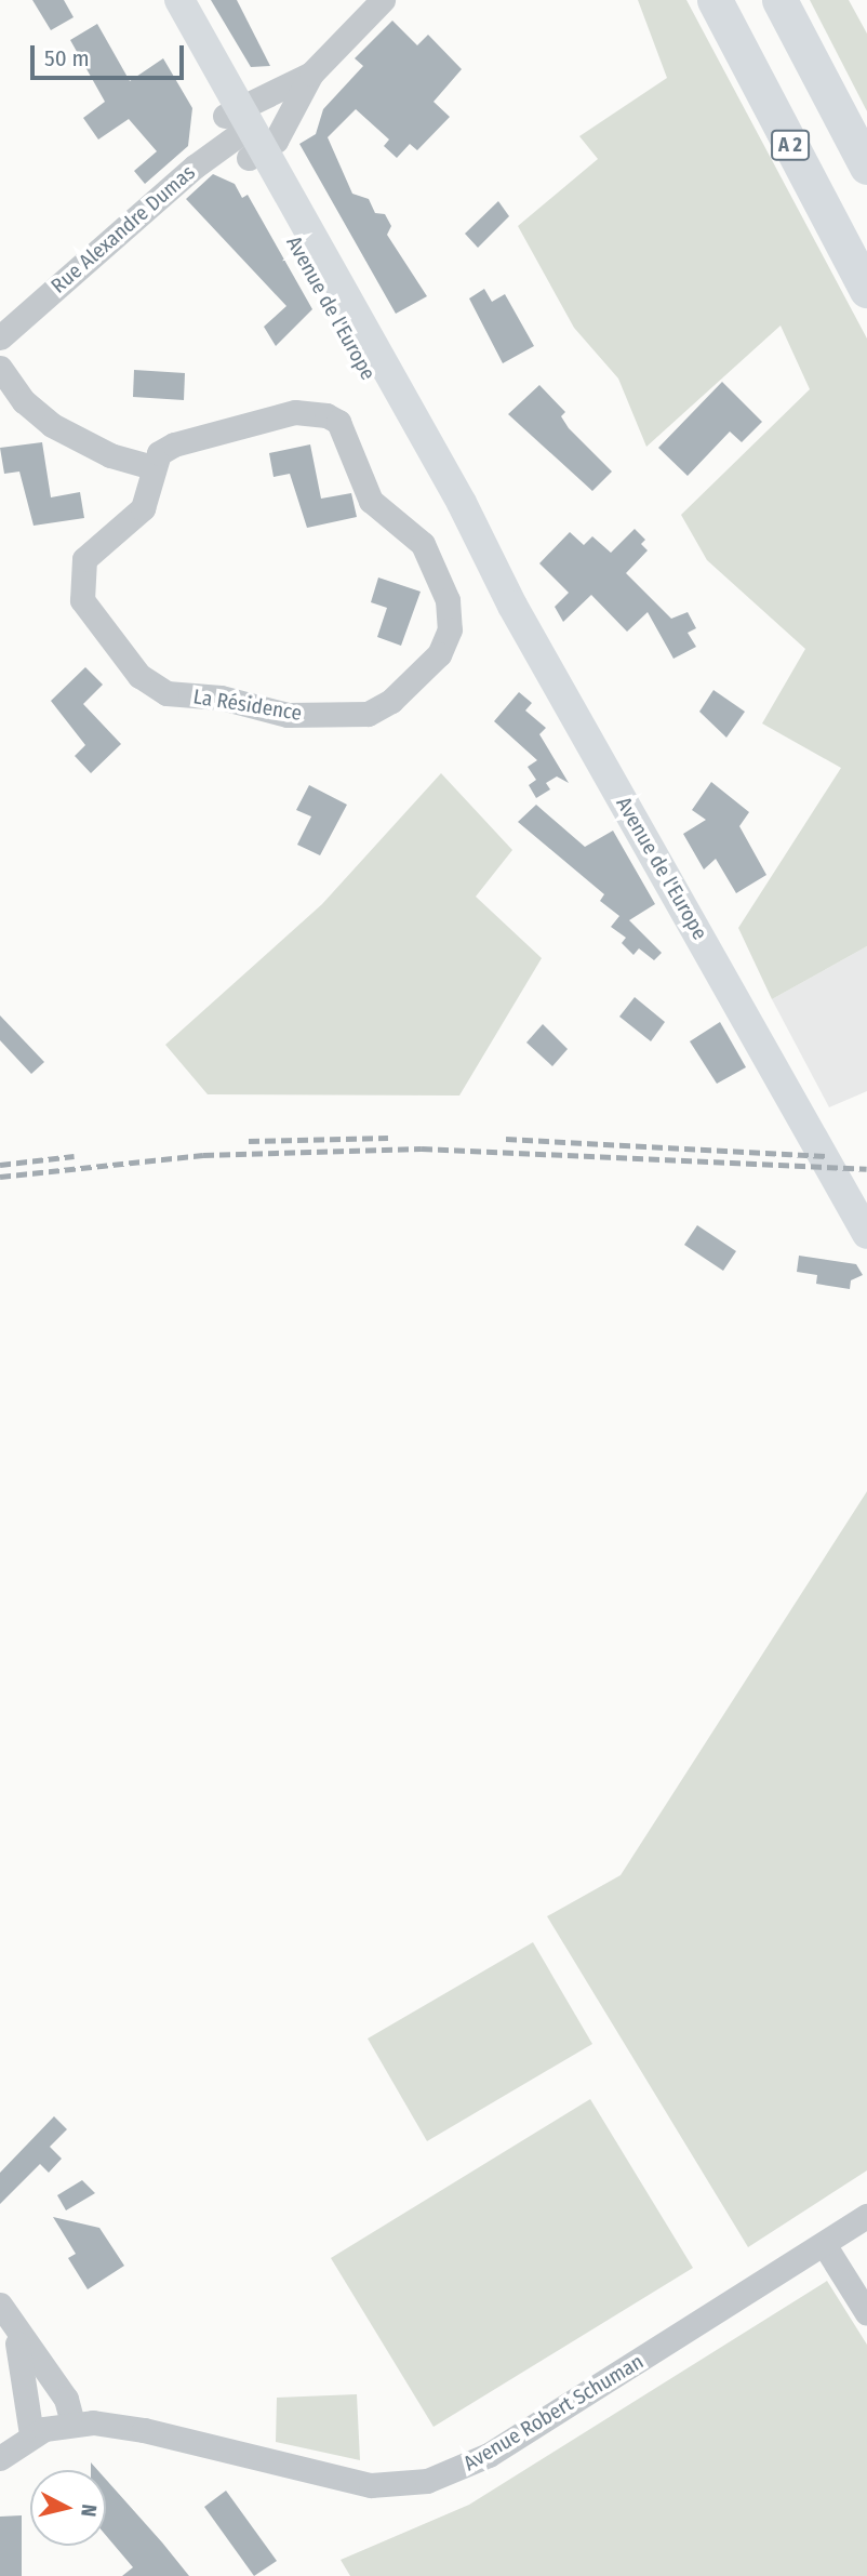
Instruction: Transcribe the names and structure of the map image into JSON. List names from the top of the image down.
{
  "streets": {
    "highway": ["A 2"],
    "main road": ["Avenue de l'Europe"],
    "street": ["Rue Alexandre Dumas", "La Résidence", "Avenue Robert Schuman"]
  },
  "crossings": [
    ["Rue Alexandre Dumas", "Avenue de l'Europe"]
  ],
  "scale_bar": "50 m",
  "north": "right"
}
